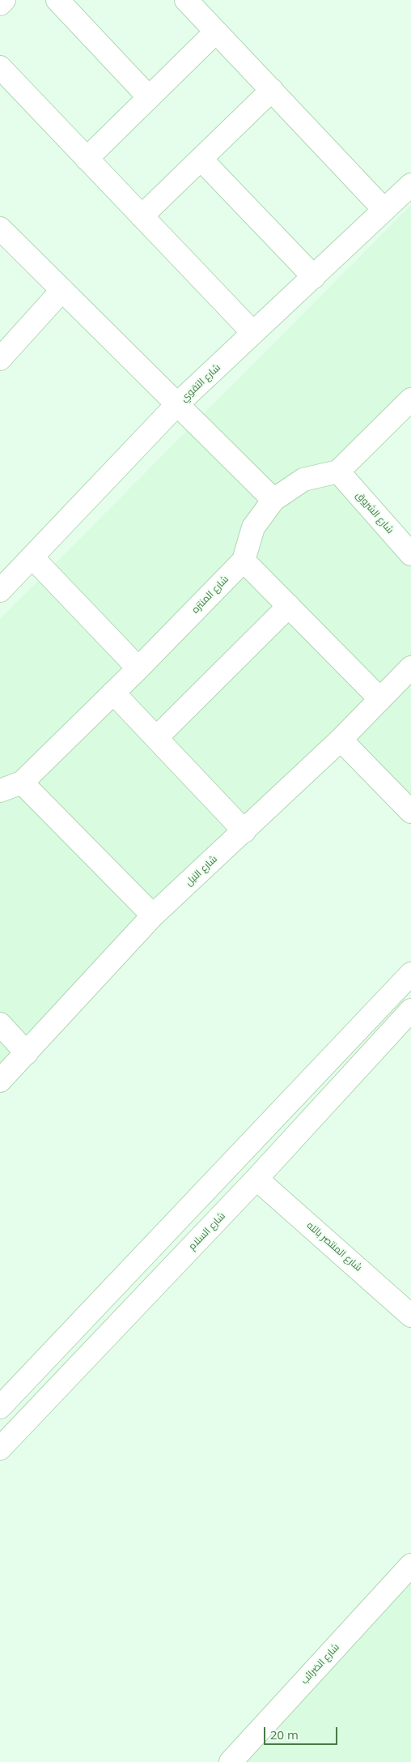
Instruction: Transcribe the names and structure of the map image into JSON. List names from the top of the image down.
{
  "streets": {
    "street": [
      "شارع التقوي",
      "شارع الشروق",
      "شارع المنتزه",
      "شارع النيل",
      "شارع السلام",
      "شارع المنتصر بالله",
      "شارع الضرائب"
    ]
  },
  "crossings": [
    ["شارع الشروق", "شارع المنتزه"],
    ["شارع السلام", "شارع المنتصر بالله"]
  ],
  "scale_bar": "20 m"
}
